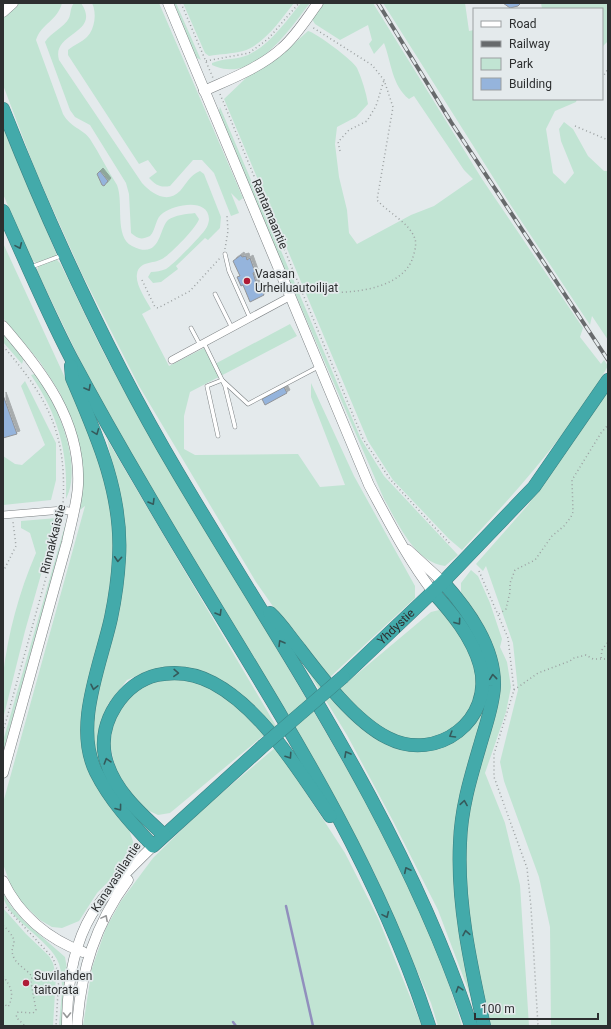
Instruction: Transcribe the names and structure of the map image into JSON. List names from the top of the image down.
{
  "streets": {
    "highway": ["Yhdystie"],
    "main road": ["Rantamaantie", "Rinnakkaistie", "Kanavasillantie"]
  },
  "crossings": [
    ["Rantamaantie", "Yhdystie"],
    ["Yhdystie", "Kanavasillantie"]
  ],
  "places": ["Vaasan Urheiluautoilijat", "Suvilahden taitorata"],
  "legend": [
    "Road",
    "Railway",
    "Park",
    "Building"
  ],
  "scale_bar": "100 m"
}
